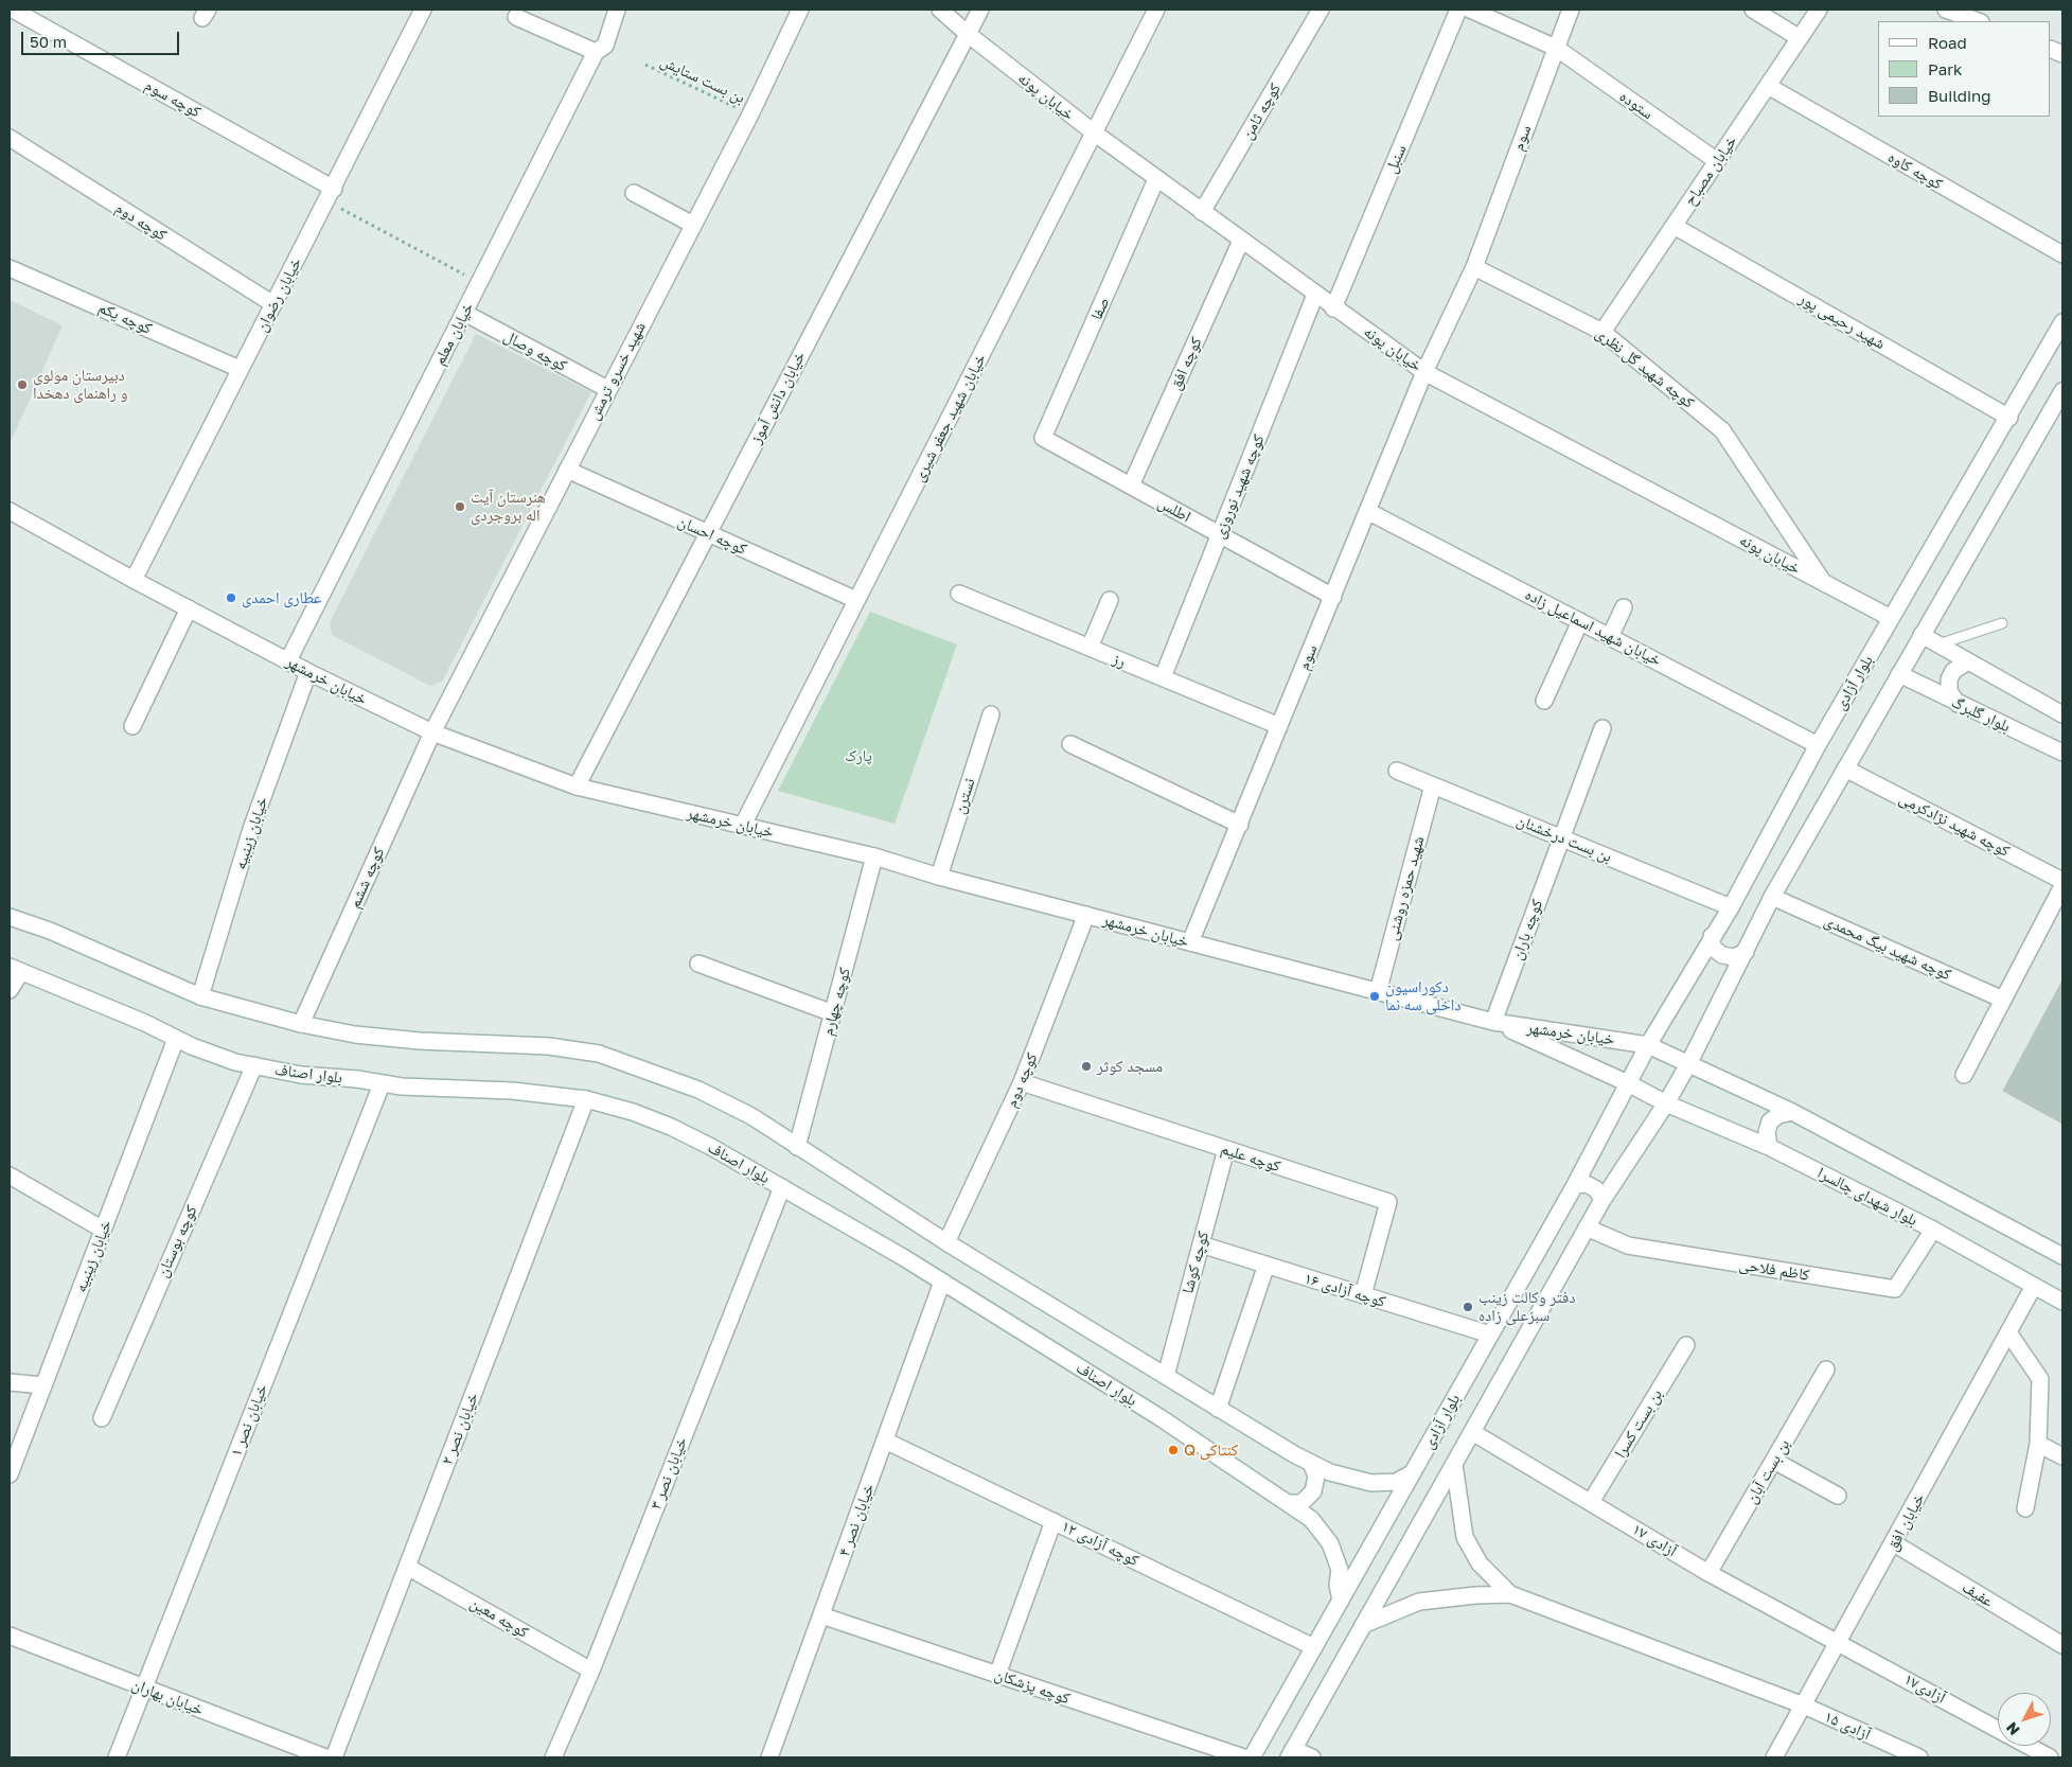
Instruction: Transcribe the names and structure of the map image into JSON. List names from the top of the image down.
{
  "streets": {
    "street": [
      "خیابان پونه",
      "کوچه سوم",
      "ستوده",
      "کوچه ثامن",
      "سوم",
      "سنبل",
      "خیابان مصباح",
      "کوچه کاوه",
      "کوچه دوم",
      "خیابان رضوان",
      "صفا",
      "کوچه یکم",
      "شهید رحیمی پور",
      "خیابان معلم",
      "کوچه وصال",
      "کوچه افق",
      "کوچه شهید گل نظری",
      "شهید خسرو ترمش",
      "خیابان دانش آموز",
      "خیابان شهید جعفر شیری",
      "کوچه شهید نوروزی",
      "اطلس",
      "کوچه احسان",
      "خیابان شهید اسماعیل زاده",
      "رز",
      "خیابان خرمشهر",
      "بلوار آزادی",
      "بلوار گلبرگ",
      "نسترن",
      "کوچه شهید نژادکرمی",
      "خیابان زینبیه",
      "بن بست درخشنان",
      "کوچه ششم",
      "شهید حمزه روشنی",
      "کوچه باران",
      "کوچه شهید بیگ محمدی",
      "کوچه چهارم",
      "بلوار اصناف",
      "کوچه علیم",
      "بلوار شهدای چالسرا",
      "کوچه بوستان",
      "کوچه کوشا",
      "کاظم فلاحی",
      "کوچه آزادی ۱۶",
      "خیابان نصر ۱",
      "بن بست کسرا",
      "خیابان نصر ۲",
      "بن بست آبان",
      "خیابان نصر ۳",
      "خیابان نصر ۴",
      "خیابان افق",
      "آزادی ۱۷",
      "کوچه آزادی ۱۲",
      "عفیف",
      "کوچه معین",
      "کوچه پزشکان",
      "آزادی۱۷",
      "خیابان بهاران",
      "آزادی ۱۵"
    ],
    "path": ["بن بست ستایش"]
  },
  "crossings": [
    ["بن بست ستایش", "شهید خسرو ترمش"],
    ["خیابان پونه", "کوچه ثامن"],
    ["خیابان پونه", "سوم"],
    ["خیابان پونه", "سنبل"],
    ["خیابان پونه", "صفا"],
    ["خیابان پونه", "کوچه افق"],
    ["خیابان پونه", "کوچه شهید گل نظری"],
    ["خیابان پونه", "خیابان دانش آموز"],
    ["خیابان پونه", "خیابان شهید جعفر شیری"],
    ["خیابان پونه", "کوچه شهید نوروزی"],
    ["خیابان پونه", "بلوار آزادی"],
    ["کوچه سوم", "خیابان رضوان"],
    ["ستوده", "سوم"],
    ["ستوده", "خیابان مصباح"],
    ["سوم", "کوچه شهید گل نظری"],
    ["سوم", "اطلس"],
    ["سوم", "خیابان شهید اسماعیل زاده"],
    ["سوم", "رز"],
    ["سوم", "خیابان خرمشهر"],
    ["خیابان مصباح", "کوچه کاوه"],
    ["خیابان مصباح", "شهید رحیمی پور"],
    ["خیابان مصباح", "کوچه شهید گل نظری"],
    ["کوچه دوم", "خیابان رضوان"],
    ["کوچه دوم", "خیابان خرمشهر"],
    ["کوچه دوم", "کوچه علیم"],
    ["خیابان رضوان", "کوچه یکم"],
    ["خیابان رضوان", "خیابان خرمشهر"],
    ["صفا", "اطلس"],
    ["شهید رحیمی پور", "بلوار آزادی"],
    ["خیابان معلم", "کوچه وصال"],
    ["خیابان معلم", "خیابان خرمشهر"],
    ["کوچه وصال", "شهید خسرو ترمش"],
    ["کوچه افق", "اطلس"],
    ["شهید خسرو ترمش", "کوچه احسان"],
    ["شهید خسرو ترمش", "خیابان خرمشهر"],
    ["شهید خسرو ترمش", "کوچه ششم"],
    ["خیابان دانش آموز", "کوچه احسان"],
    ["خیابان دانش آموز", "خیابان خرمشهر"],
    ["خیابان شهید جعفر شیری", "کوچه احسان"],
    ["خیابان شهید جعفر شیری", "خیابان خرمشهر"],
    ["کوچه شهید نوروزی", "اطلس"],
    ["کوچه شهید نوروزی", "رز"],
    ["خیابان شهید اسماعیل زاده", "بلوار آزادی"],
    ["خیابان خرمشهر", "بلوار آزادی"],
    ["خیابان خرمشهر", "نسترن"],
    ["خیابان خرمشهر", "خیابان زینبیه"],
    ["خیابان خرمشهر", "کوچه ششم"],
    ["خیابان خرمشهر", "شهید حمزه روشنی"],
    ["خیابان خرمشهر", "کوچه باران"],
    ["خیابان خرمشهر", "کوچه چهارم"],
    ["خیابان خرمشهر", "بلوار شهدای چالسرا"],
    ["بلوار آزادی", "بن بست درخشنان"],
    ["بلوار آزادی", "بلوار اصناف"],
    ["بلوار آزادی", "بلوار شهدای چالسرا"],
    ["بلوار آزادی", "کاظم فلاحی"],
    ["بلوار آزادی", "کوچه آزادی ۱۶"],
    ["بلوار آزادی", "آزادی ۱۷"],
    ["بلوار آزادی", "کوچه آزادی ۱۲"],
    ["خیابان زینبیه", "بلوار اصناف"],
    ["بن بست درخشنان", "شهید حمزه روشنی"],
    ["بن بست درخشنان", "کوچه باران"],
    ["بلوار اصناف", "کوچه بوستان"],
    ["بلوار اصناف", "خیابان نصر ۱"],
    ["بلوار اصناف", "خیابان نصر ۲"],
    ["بلوار اصناف", "خیابان نصر ۳"],
    ["بلوار اصناف", "خیابان نصر ۴"],
    ["کوچه علیم", "کوچه کوشا"],
    ["کوچه علیم", "کوچه آزادی ۱۶"],
    ["بلوار شهدای چالسرا", "کاظم فلاحی"],
    ["بلوار شهدای چالسرا", "خیابان افق"],
    ["کوچه کوشا", "کوچه آزادی ۱۶"],
    ["خیابان نصر ۱", "خیابان بهاران"],
    ["بن بست کسرا", "آزادی ۱۷"],
    ["خیابان نصر ۲", "کوچه معین"],
    ["بن بست آبان", "آزادی ۱۷"],
    ["خیابان نصر ۳", "کوچه معین"],
    ["خیابان نصر ۴", "کوچه آزادی ۱۲"],
    ["خیابان نصر ۴", "کوچه پزشکان"],
    ["خیابان افق", "آزادی ۱۷"],
    ["خیابان افق", "عفیف"],
    ["خیابان افق", "آزادی۱۷"],
    ["خیابان افق", "آزادی ۱۵"],
    ["آزادی ۱۷", "آزادی۱۷"]
  ],
  "parks": ["پارک"],
  "places": [
    "دبیرستان مولوی و راهنمای دهخدا",
    "هنرستان آیت اله بروجردی",
    "عطاری احمدی",
    "دکوراسیون داخلی سه نما",
    "مسجد کوثر",
    "دفتر وکالت زینب سبزعلی زاده",
    "Q کنتاکی"
  ],
  "legend": ["Road", "Park", "Building"],
  "scale_bar": "50 m",
  "north": "bottom left"
}
